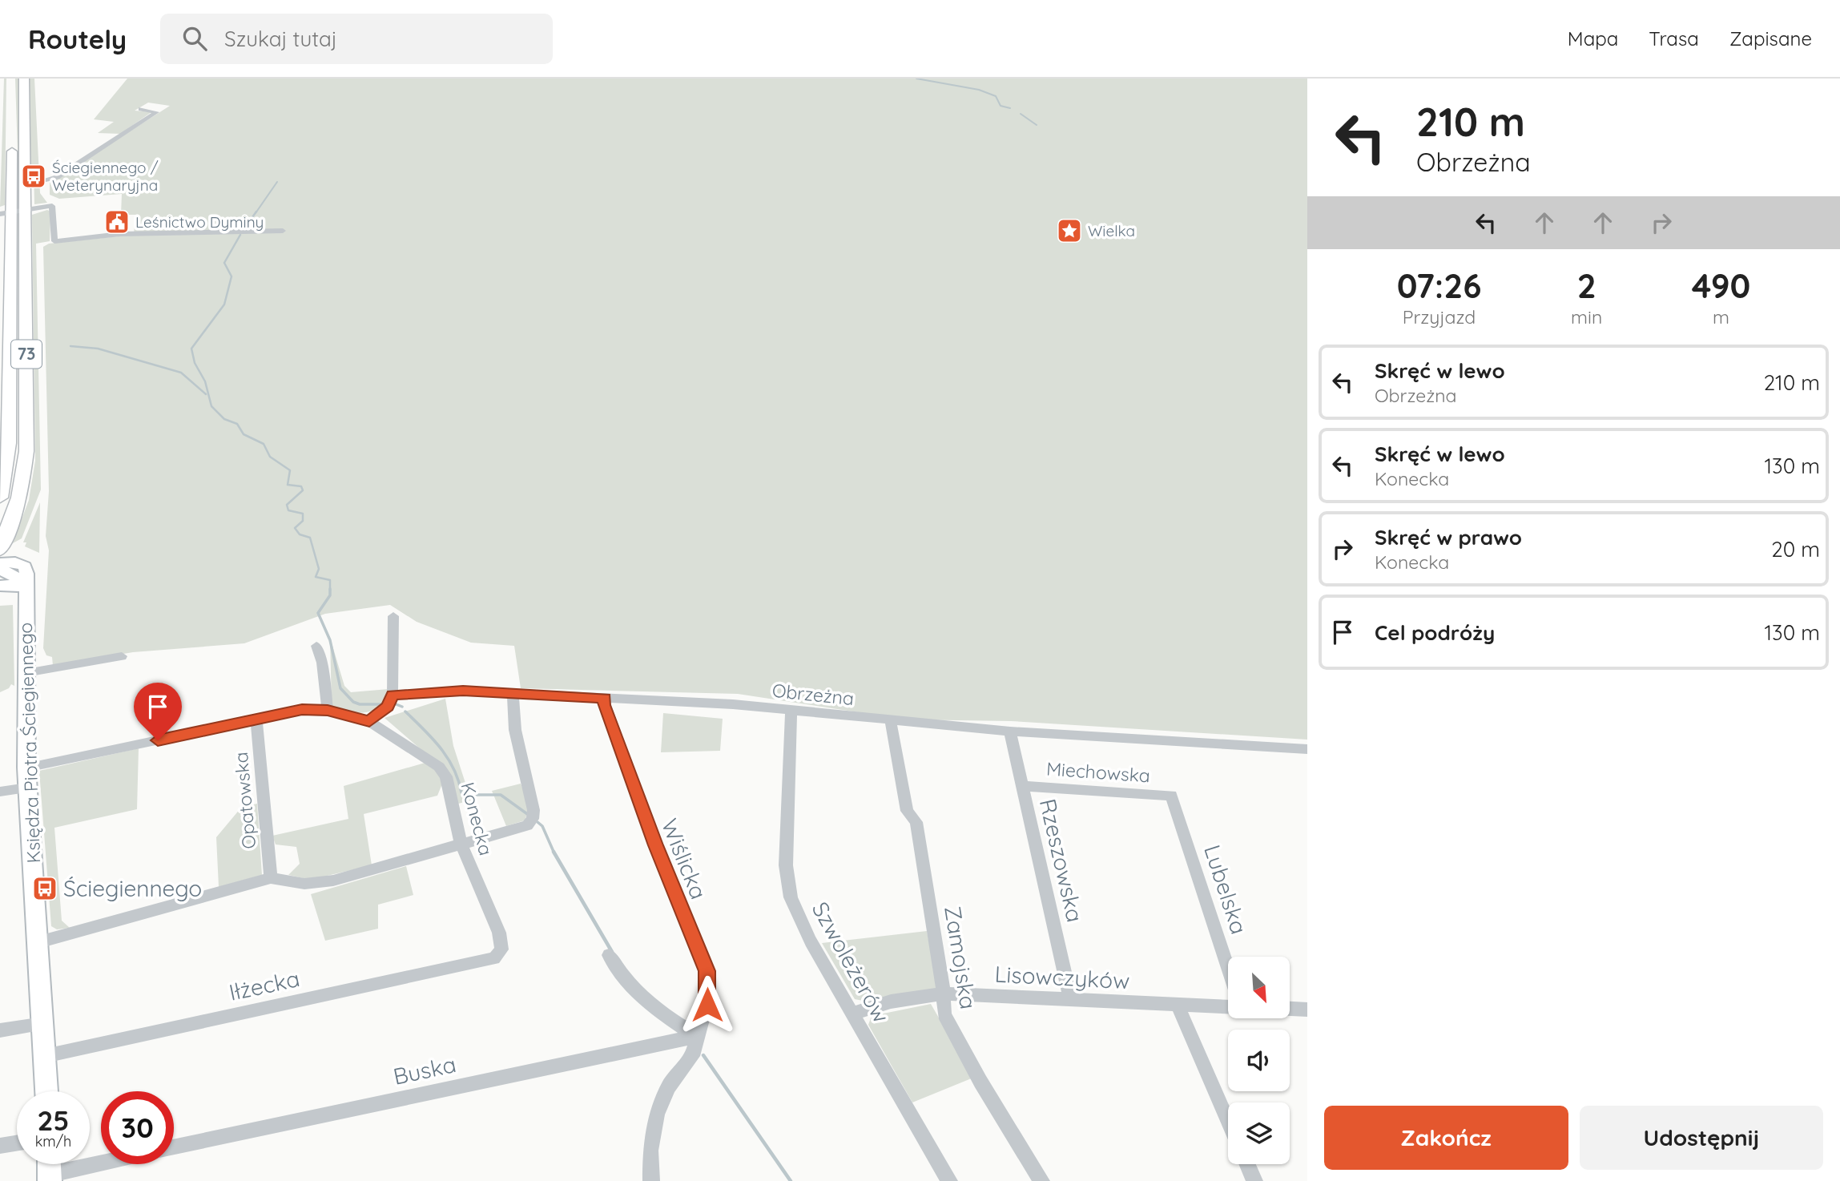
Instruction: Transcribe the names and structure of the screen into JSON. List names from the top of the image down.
{
  "streets": {
    "main road": ["73"],
    "street": [
      "Obrzeżna",
      "Księdza Piotra Ściegiennego",
      "Miechowska",
      "Opatowska",
      "Konecka",
      "Wiślicka",
      "Rzeszowska",
      "Lubelska",
      "Zamojska",
      "Szwoleżerów",
      "Lisowczyków",
      "Iłżecka",
      "Buska"
    ]
  },
  "crossings": [
    ["Obrzeżna", "Wiślicka"],
    ["Obrzeżna", "Rzeszowska"],
    ["Obrzeżna", "Zamojska"],
    ["Obrzeżna", "Szwoleżerów"],
    ["Księdza Piotra Ściegiennego", "Konecka"],
    ["Księdza Piotra Ściegiennego", "Iłżecka"],
    ["Miechowska", "Rzeszowska"],
    ["Miechowska", "Lubelska"],
    ["Opatowska", "Konecka"],
    ["Konecka", "Iłżecka"],
    ["Wiślicka", "Buska"],
    ["Rzeszowska", "Lisowczyków"],
    ["Zamojska", "Lisowczyków"],
    ["Szwoleżerów", "Lisowczyków"]
  ],
  "places": {
    "bus stop": ["Ściegiennego / Weterynaryjna", "Ściegiennego"],
    "public building": ["Leśnictwo Dyminy"],
    "place": ["Wielka"]
  },
  "north": "bottom right",
  "page": {
    "header": "Routely",
    "search": "Szukaj tutaj",
    "nav": ["Mapa", "Trasa", "Zapisane"],
    "turn": ["210 m", "Obrzeżna"],
    "eta": [
      "07:26",
      "Przyjazd",
      "2",
      "min",
      "490",
      "m"
    ],
    "list": [
      {
        "name": "Skręć w lewo",
        "note": "Obrzeżna",
        "value": "210 m"
      },
      {
        "name": "Skręć w lewo",
        "note": "Konecka",
        "value": "130 m"
      },
      {
        "name": "Skręć w prawo",
        "note": "Konecka",
        "value": "20 m"
      },
      {
        "name": "Cel podróży",
        "value": "130 m"
      }
    ],
    "speed": "25 km/h",
    "limit": "30",
    "buttons": ["Zakończ", "Udostępnij"]
  }
}
